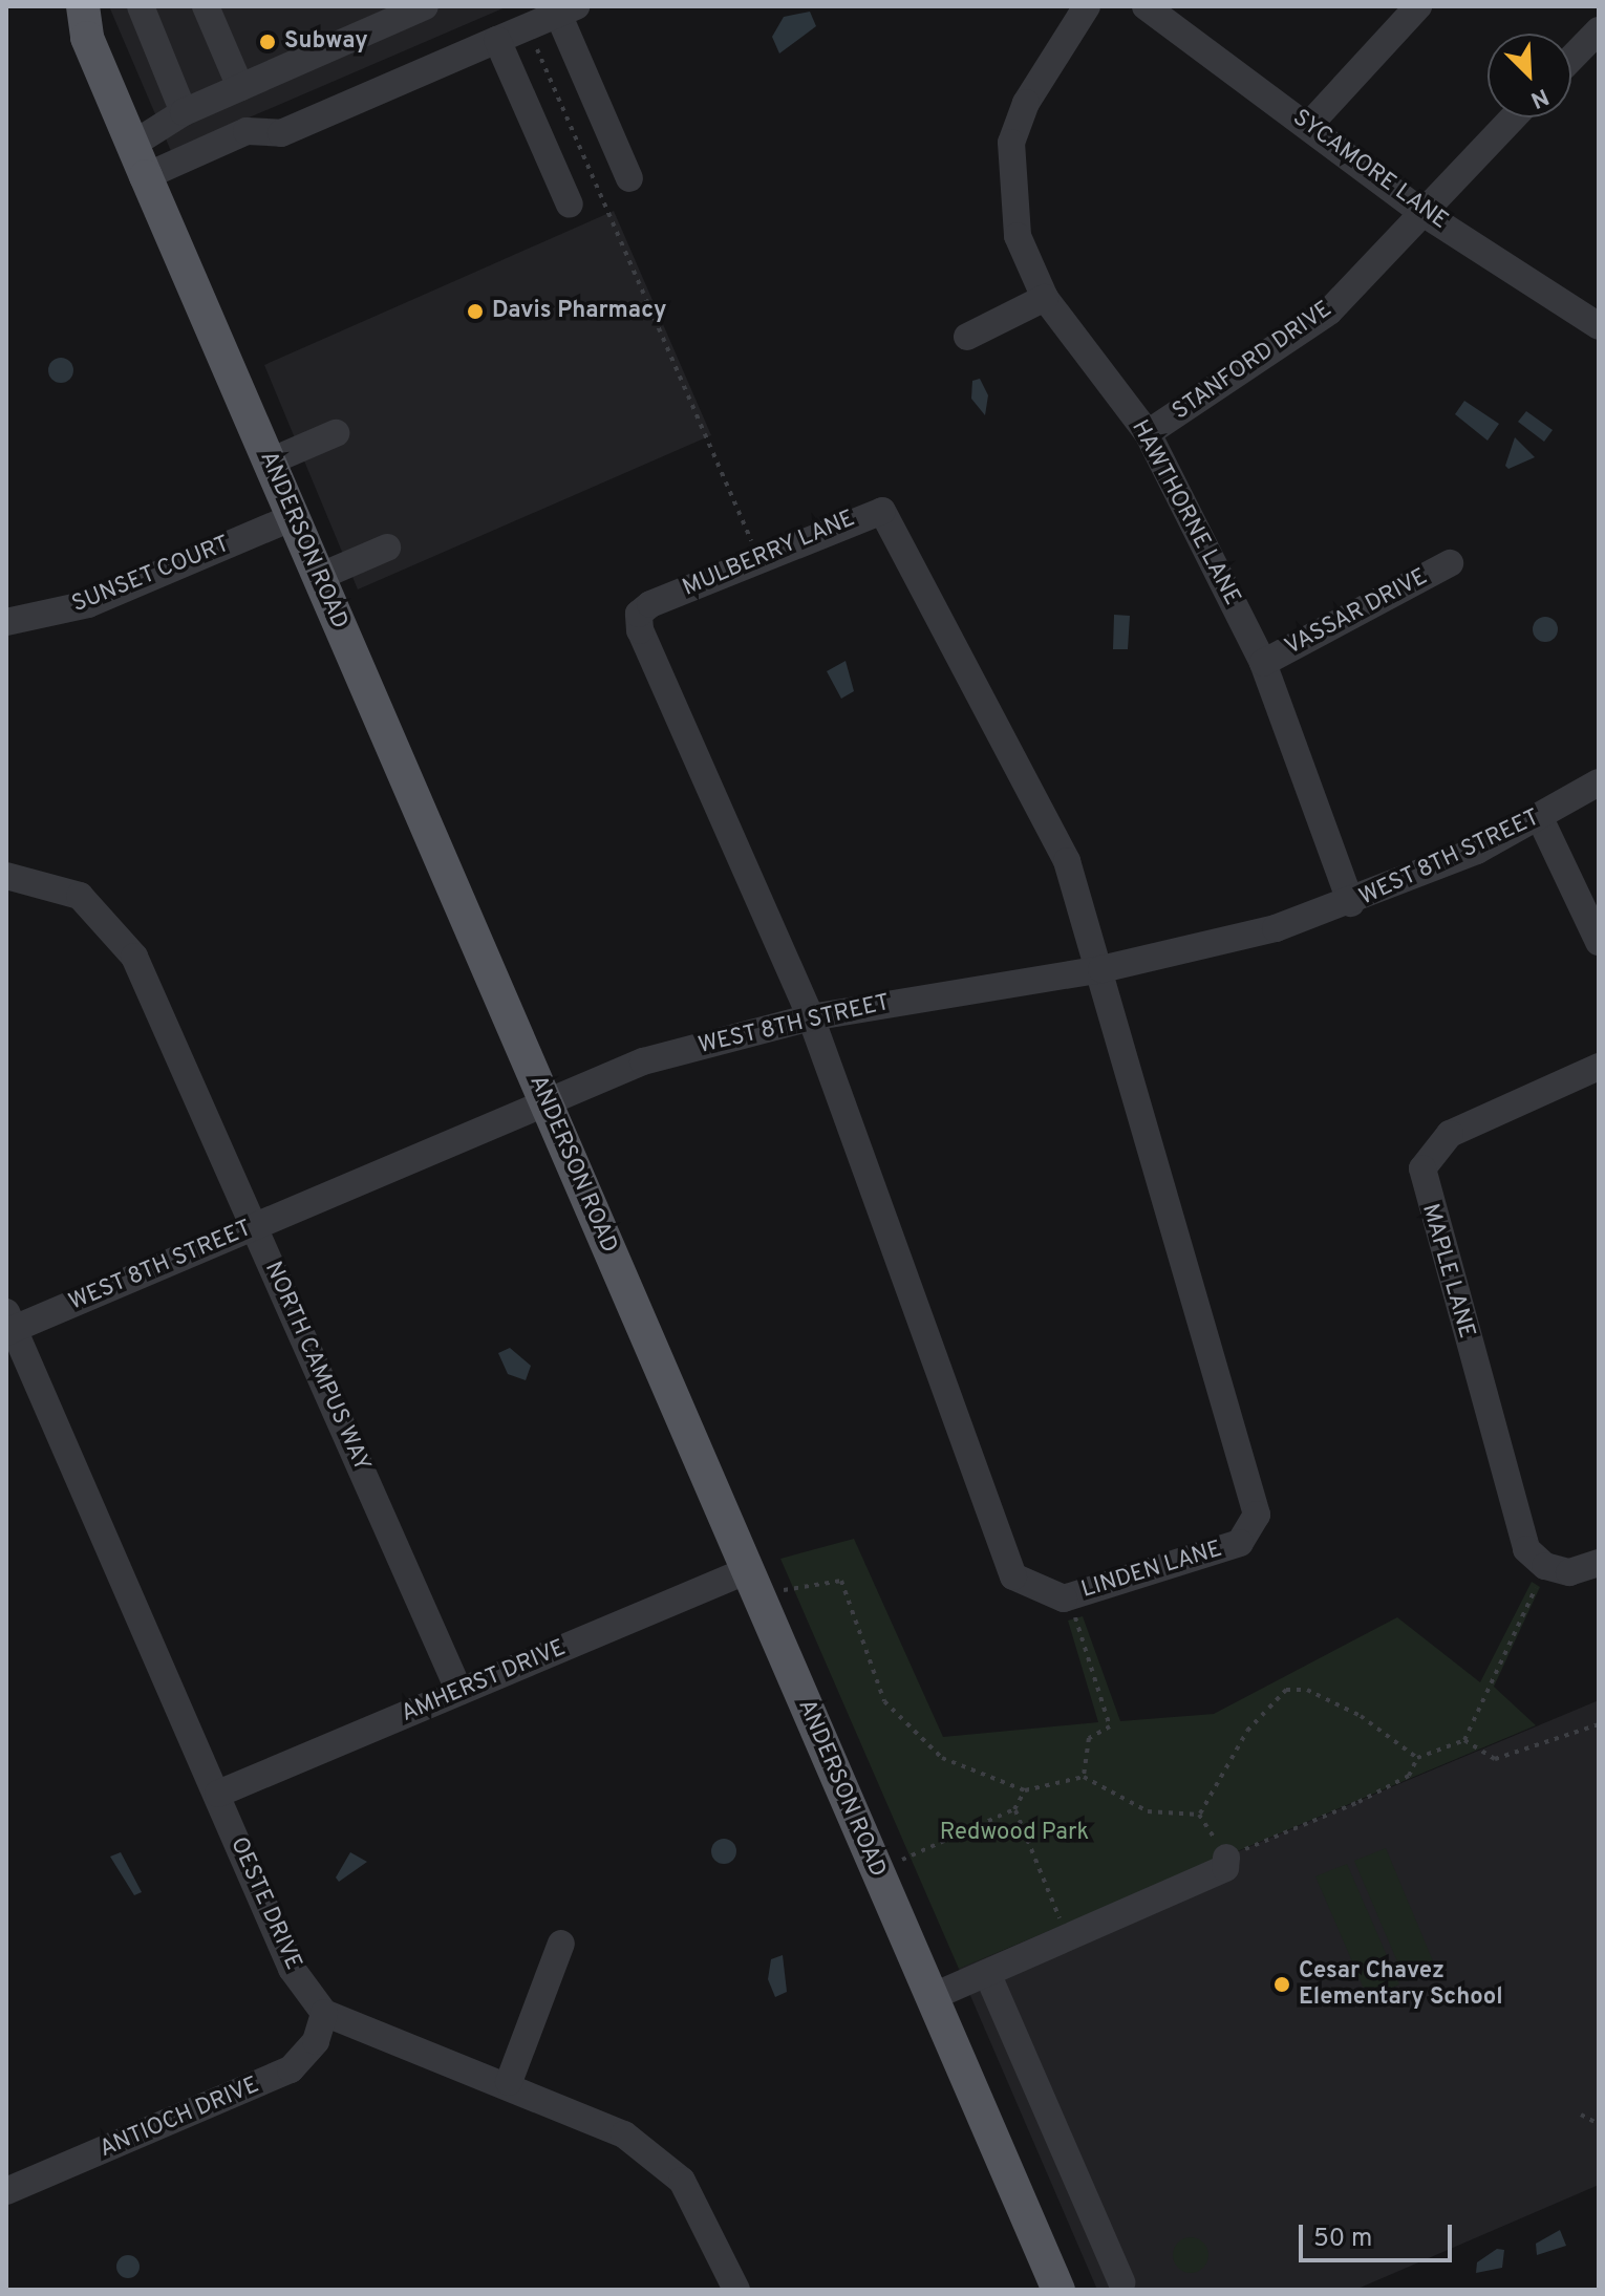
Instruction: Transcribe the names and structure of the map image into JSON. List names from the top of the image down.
{
  "streets": {
    "main road": ["ANDERSON ROAD"],
    "street": [
      "SYCAMORE LANE",
      "STANFORD DRIVE",
      "HAWTHORNE LANE",
      "MULBERRY LANE",
      "SUNSET COURT",
      "VASSAR DRIVE",
      "WEST 8TH STREET",
      "MAPLE LANE",
      "NORTH CAMPUS WAY",
      "LINDEN LANE",
      "AMHERST DRIVE",
      "OESTE DRIVE",
      "ANTIOCH DRIVE"
    ]
  },
  "crossings": [
    ["SYCAMORE LANE", "STANFORD DRIVE"],
    ["STANFORD DRIVE", "HAWTHORNE LANE"],
    ["HAWTHORNE LANE", "VASSAR DRIVE"],
    ["HAWTHORNE LANE", "WEST 8TH STREET"],
    ["ANDERSON ROAD", "SUNSET COURT"],
    ["ANDERSON ROAD", "WEST 8TH STREET"],
    ["ANDERSON ROAD", "AMHERST DRIVE"],
    ["MULBERRY LANE", "WEST 8TH STREET"],
    ["MULBERRY LANE", "LINDEN LANE"],
    ["WEST 8TH STREET", "NORTH CAMPUS WAY"],
    ["WEST 8TH STREET", "LINDEN LANE"],
    ["WEST 8TH STREET", "OESTE DRIVE"],
    ["NORTH CAMPUS WAY", "AMHERST DRIVE"],
    ["AMHERST DRIVE", "OESTE DRIVE"],
    ["OESTE DRIVE", "ANTIOCH DRIVE"]
  ],
  "parks": ["Redwood Park"],
  "places": ["Subway", "Davis Pharmacy", "Cesar Chavez Elementary School"],
  "scale_bar": "50 m",
  "north": "bottom right"
}
